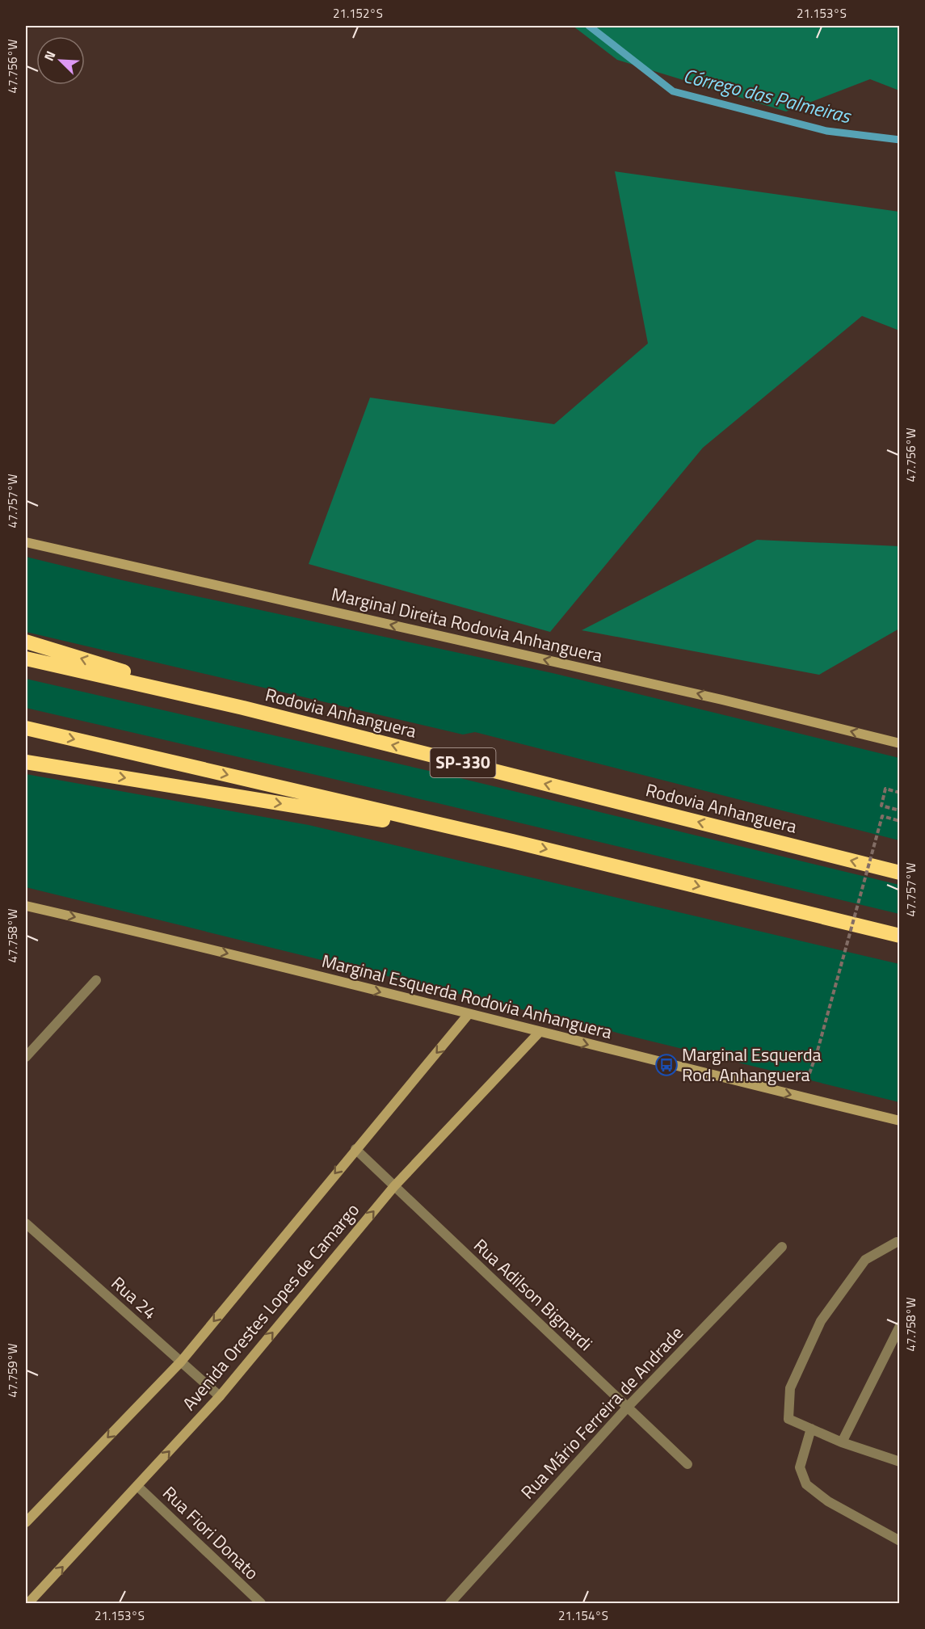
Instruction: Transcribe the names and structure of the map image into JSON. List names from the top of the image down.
{
  "streets": {
    "highway": ["Rodovia Anhanguera", "SP-330"],
    "street": [
      "Marginal Direita Rodovia Anhanguera",
      "Marginal Esquerda Rodovia Anhanguera",
      "Rua Adilson Bignardi",
      "Rua 24",
      "Avenida Orestes Lopes de Camargo",
      "Rua Mário Ferreira de Andrade",
      "Rua Fiori Donato"
    ]
  },
  "crossings": [
    ["Marginal Esquerda Rodovia Anhanguera", "Avenida Orestes Lopes de Camargo"],
    ["Rua Adilson Bignardi", "Avenida Orestes Lopes de Camargo"],
    ["Rua Adilson Bignardi", "Rua Mário Ferreira de Andrade"],
    ["Rua 24", "Avenida Orestes Lopes de Camargo"],
    ["Avenida Orestes Lopes de Camargo", "Rua Fiori Donato"]
  ],
  "one_way": ["Marginal Direita Rodovia Anhanguera", "Marginal Esquerda Rodovia Anhanguera"],
  "water": ["Córrego das Palmeiras"],
  "places": {
    "bus stop": ["Marginal Esquerda Rod. Anhanguera"]
  },
  "north": "top left",
  "coordinates": [
    "21.152°S",
    "21.153°S",
    "47.756°W",
    "47.757°W",
    "47.758°W",
    "47.759°W",
    "21.154°S"
  ]
}
